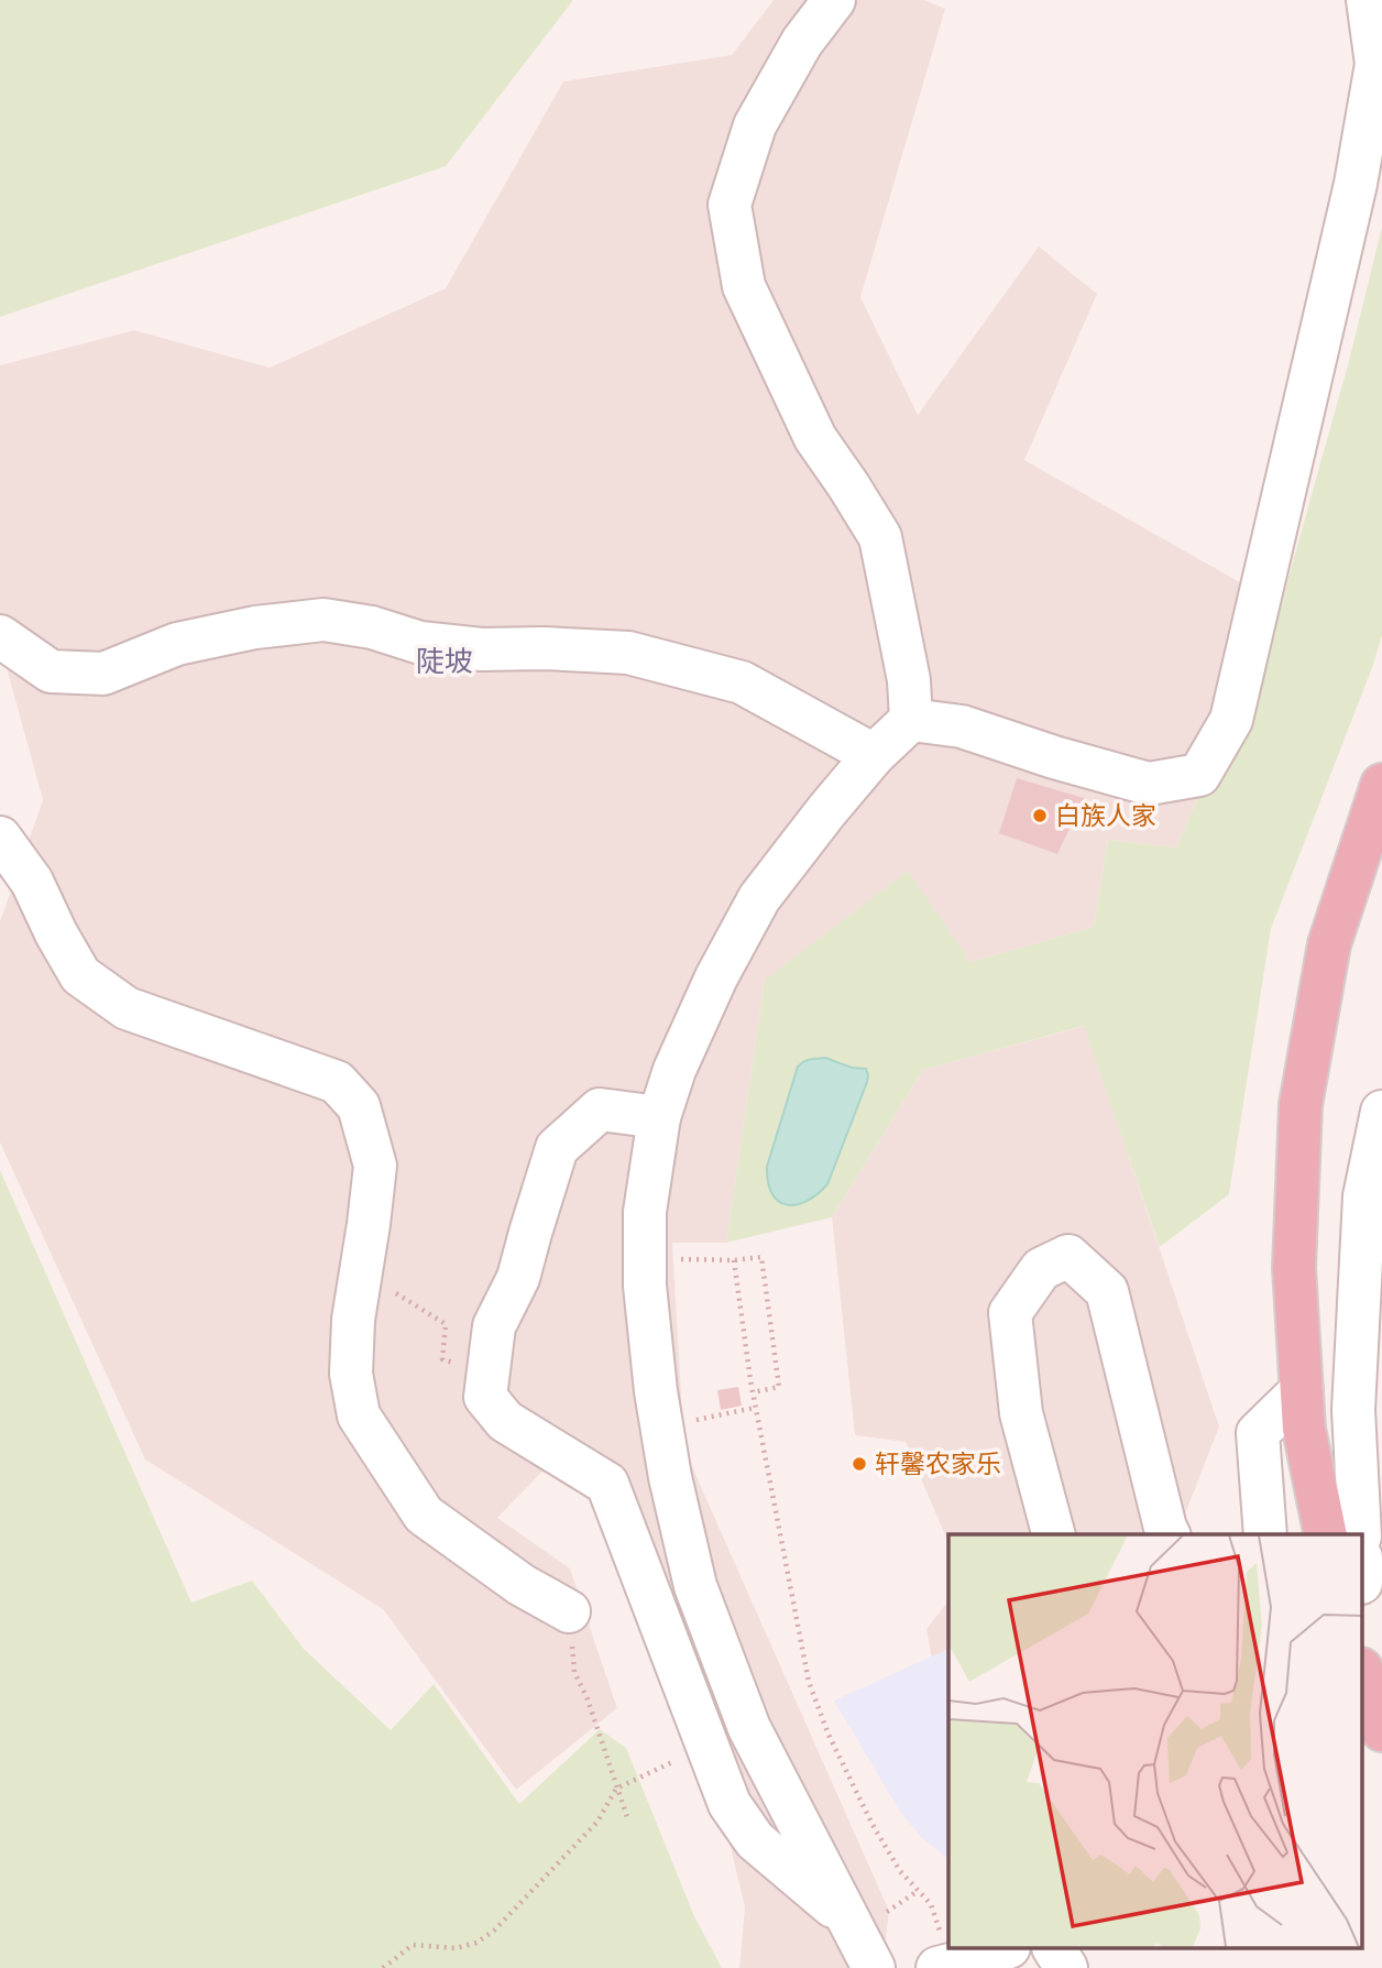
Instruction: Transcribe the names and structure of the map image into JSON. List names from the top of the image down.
{
  "districts": ["陡坡"],
  "places": ["白族人家", "轩馨农家乐"]
}
